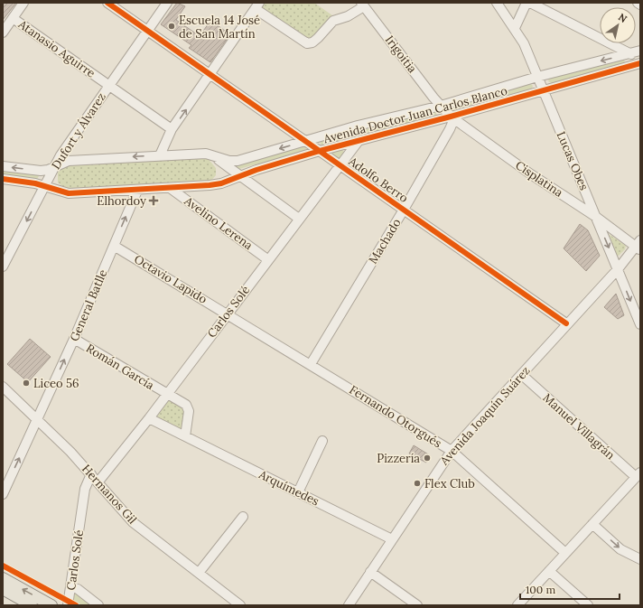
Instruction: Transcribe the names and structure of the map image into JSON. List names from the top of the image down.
{
  "streets": {
    "street": [
      "Atanasio Aguirre",
      "Irigoitia",
      "Avenida Doctor Juan Carlos Blanco",
      "Dufort y Álvarez",
      "Lucas Obes",
      "Cisplatina",
      "Adolfo Berro",
      "Avelino Lerena",
      "Machado",
      "Octavio Lapido",
      "General Batlle",
      "Carlos Solé",
      "Román García",
      "Avenida Joaquín Suárez",
      "Fernando Otorgués",
      "Manuel Villagrán",
      "Arquímedes",
      "Hermanos Gil"
    ]
  },
  "crossings": [
    ["Atanasio Aguirre", "Dufort y Álvarez"],
    ["Irigoitia", "Avenida Doctor Juan Carlos Blanco"],
    ["Irigoitia", "Cisplatina"],
    ["Avenida Doctor Juan Carlos Blanco", "Dufort y Álvarez"],
    ["Avenida Doctor Juan Carlos Blanco", "Lucas Obes"],
    ["Avenida Doctor Juan Carlos Blanco", "Cisplatina"],
    ["Avenida Doctor Juan Carlos Blanco", "Adolfo Berro"],
    ["Avenida Doctor Juan Carlos Blanco", "Avelino Lerena"],
    ["Avenida Doctor Juan Carlos Blanco", "Machado"],
    ["Avenida Doctor Juan Carlos Blanco", "General Batlle"],
    ["Avenida Doctor Juan Carlos Blanco", "Carlos Solé"],
    ["Dufort y Álvarez", "Adolfo Berro"],
    ["Lucas Obes", "Cisplatina"],
    ["Lucas Obes", "Avenida Joaquín Suárez"],
    ["Cisplatina", "Machado"],
    ["Cisplatina", "Avenida Joaquín Suárez"],
    ["Adolfo Berro", "Machado"],
    ["Adolfo Berro", "Carlos Solé"],
    ["Adolfo Berro", "Avenida Joaquín Suárez"],
    ["Avelino Lerena", "Carlos Solé"],
    ["Machado", "Fernando Otorgués"],
    ["Octavio Lapido", "General Batlle"],
    ["Octavio Lapido", "Carlos Solé"],
    ["Octavio Lapido", "Fernando Otorgués"],
    ["General Batlle", "Román García"],
    ["General Batlle", "Hermanos Gil"],
    ["Carlos Solé", "Román García"],
    ["Carlos Solé", "Fernando Otorgués"],
    ["Carlos Solé", "Arquímedes"],
    ["Carlos Solé", "Hermanos Gil"],
    ["Avenida Joaquín Suárez", "Fernando Otorgués"],
    ["Avenida Joaquín Suárez", "Manuel Villagrán"],
    ["Avenida Joaquín Suárez", "Arquímedes"]
  ],
  "one_way": ["General Batlle"],
  "places": {
    "other": [
      "Escuela 14 José de San Martín",
      "Liceo 56",
      "Pizzería",
      "Flex Club"
    ],
    "health": ["Elhordoy"]
  },
  "scale_bar": "100 m",
  "north": "top right"
}
